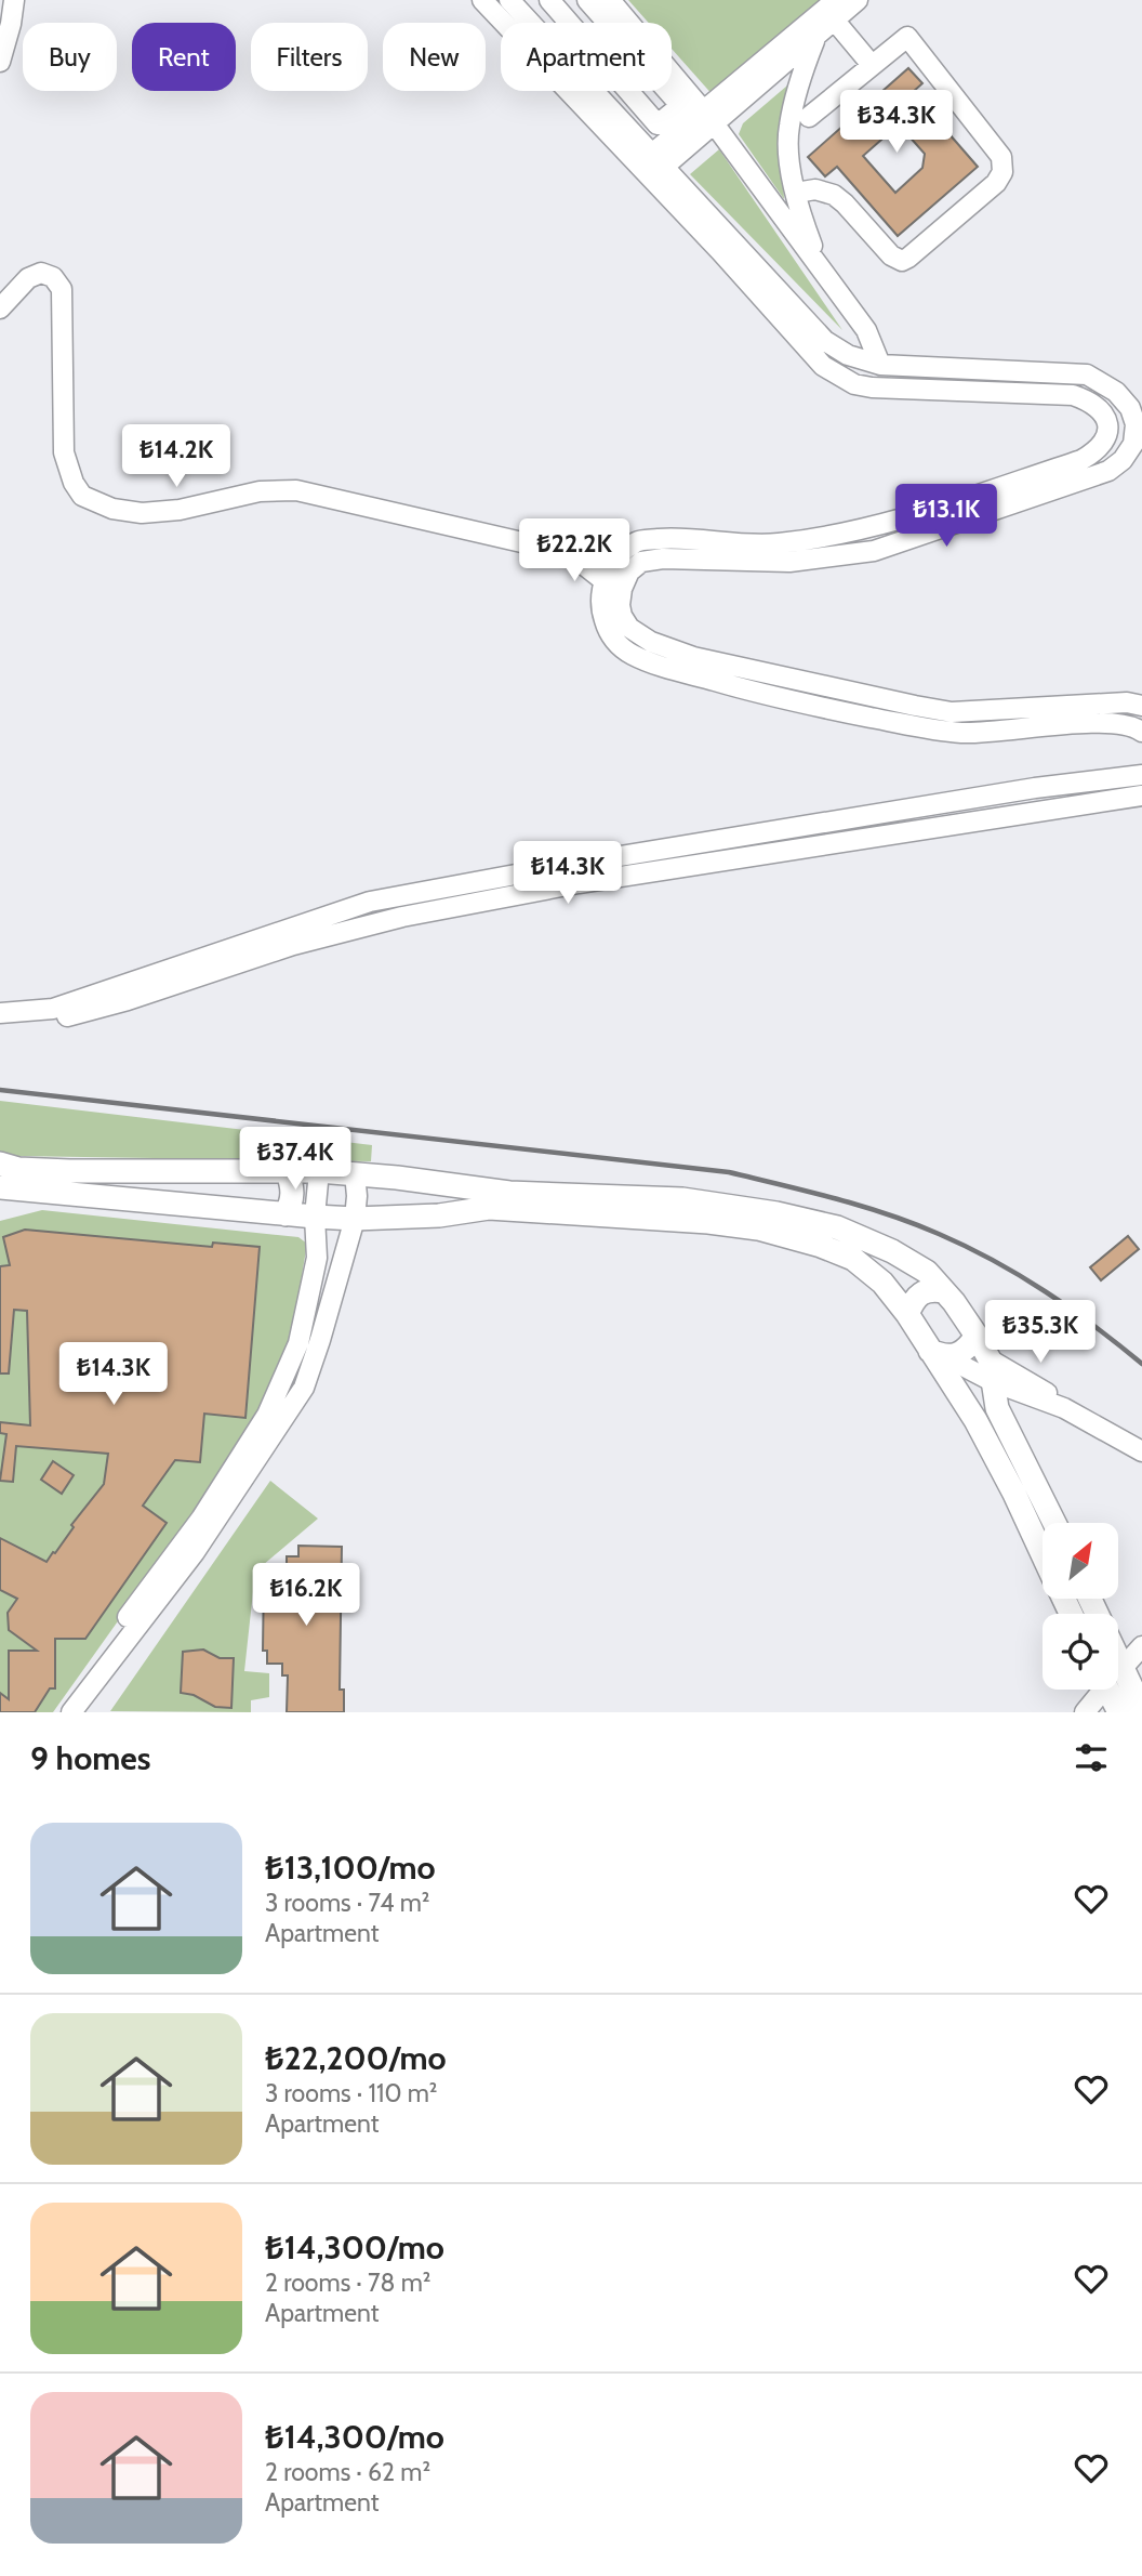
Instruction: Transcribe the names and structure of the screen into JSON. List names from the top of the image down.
{
  "north": "top right",
  "page": {
    "chip": [
      "Buy",
      "Rent",
      "Filters",
      "New",
      "Apartment"
    ],
    "price": [
      "₺34.3K",
      "₺14.2K",
      "₺13.1K",
      "₺22.2K",
      "₺14.3K",
      "₺37.4K",
      "₺35.3K",
      "₺14.3K",
      "₺16.2K"
    ],
    "heading": "9 homes",
    "list": [
      {
        "name": "₺13,100/mo",
        "note": "3 rooms · 74 m² · Apartment"
      },
      {
        "name": "₺22,200/mo",
        "note": "3 rooms · 110 m² · Apartment"
      },
      {
        "name": "₺14,300/mo",
        "note": "2 rooms · 78 m² · Apartment"
      },
      {
        "name": "₺14,300/mo",
        "note": "2 rooms · 62 m² · Apartment"
      }
    ]
  }
}
